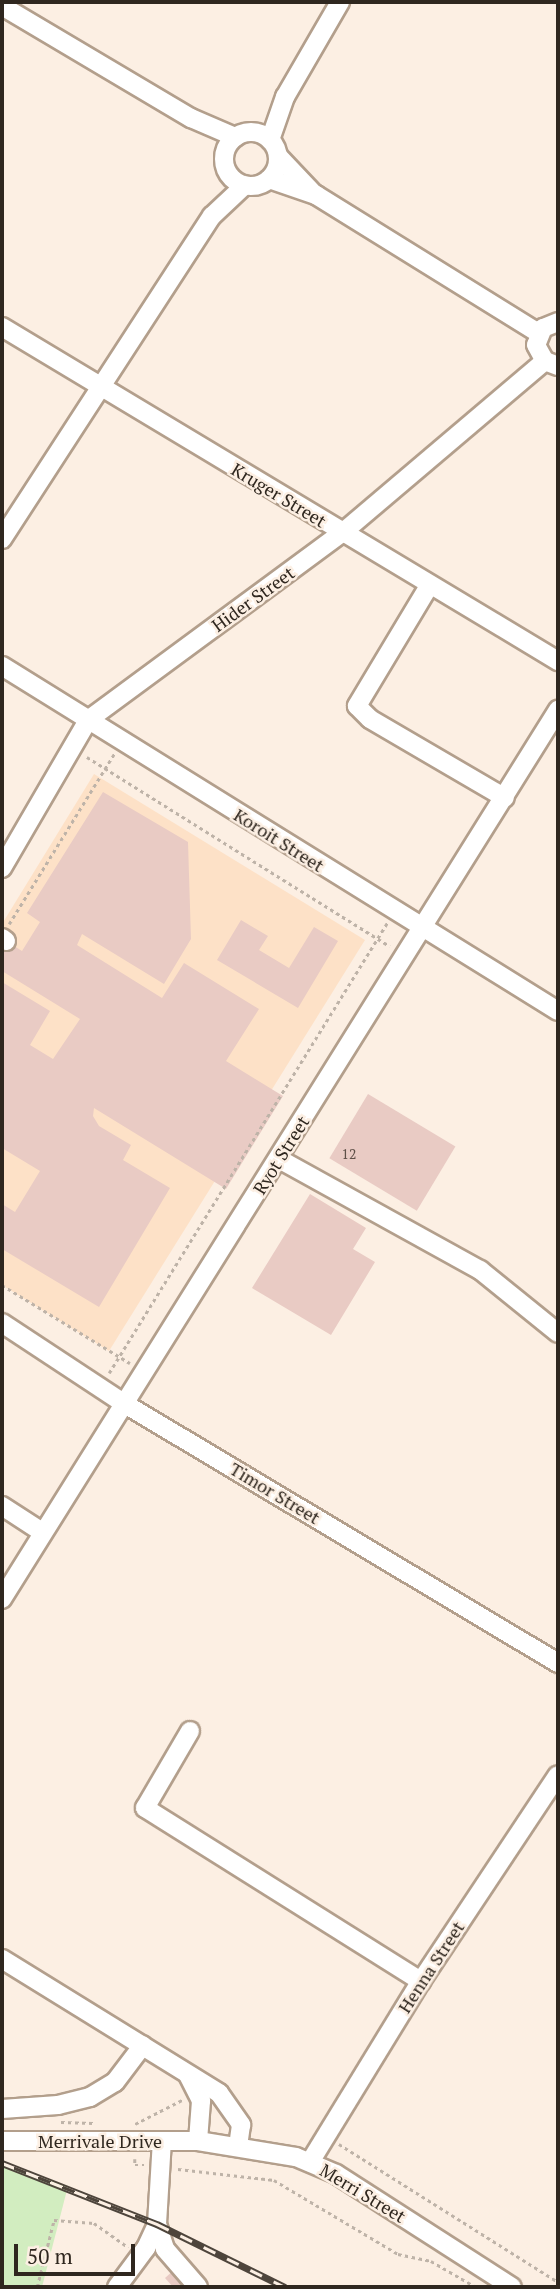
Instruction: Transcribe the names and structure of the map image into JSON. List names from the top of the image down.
{
  "streets": {
    "street": [
      "Kruger Street",
      "Hider Street",
      "Koroit Street",
      "Ryot Street",
      "Timor Street",
      "Henna Street",
      "Merrivale Drive",
      "Merri Street"
    ]
  },
  "crossings": [
    ["Kruger Street", "Hider Street"],
    ["Hider Street", "Koroit Street"],
    ["Koroit Street", "Ryot Street"],
    ["Ryot Street", "Timor Street"],
    ["Henna Street", "Merri Street"],
    ["Merrivale Drive", "Merri Street"]
  ],
  "house_numbers": ["12"],
  "scale_bar": "50 m"
}
